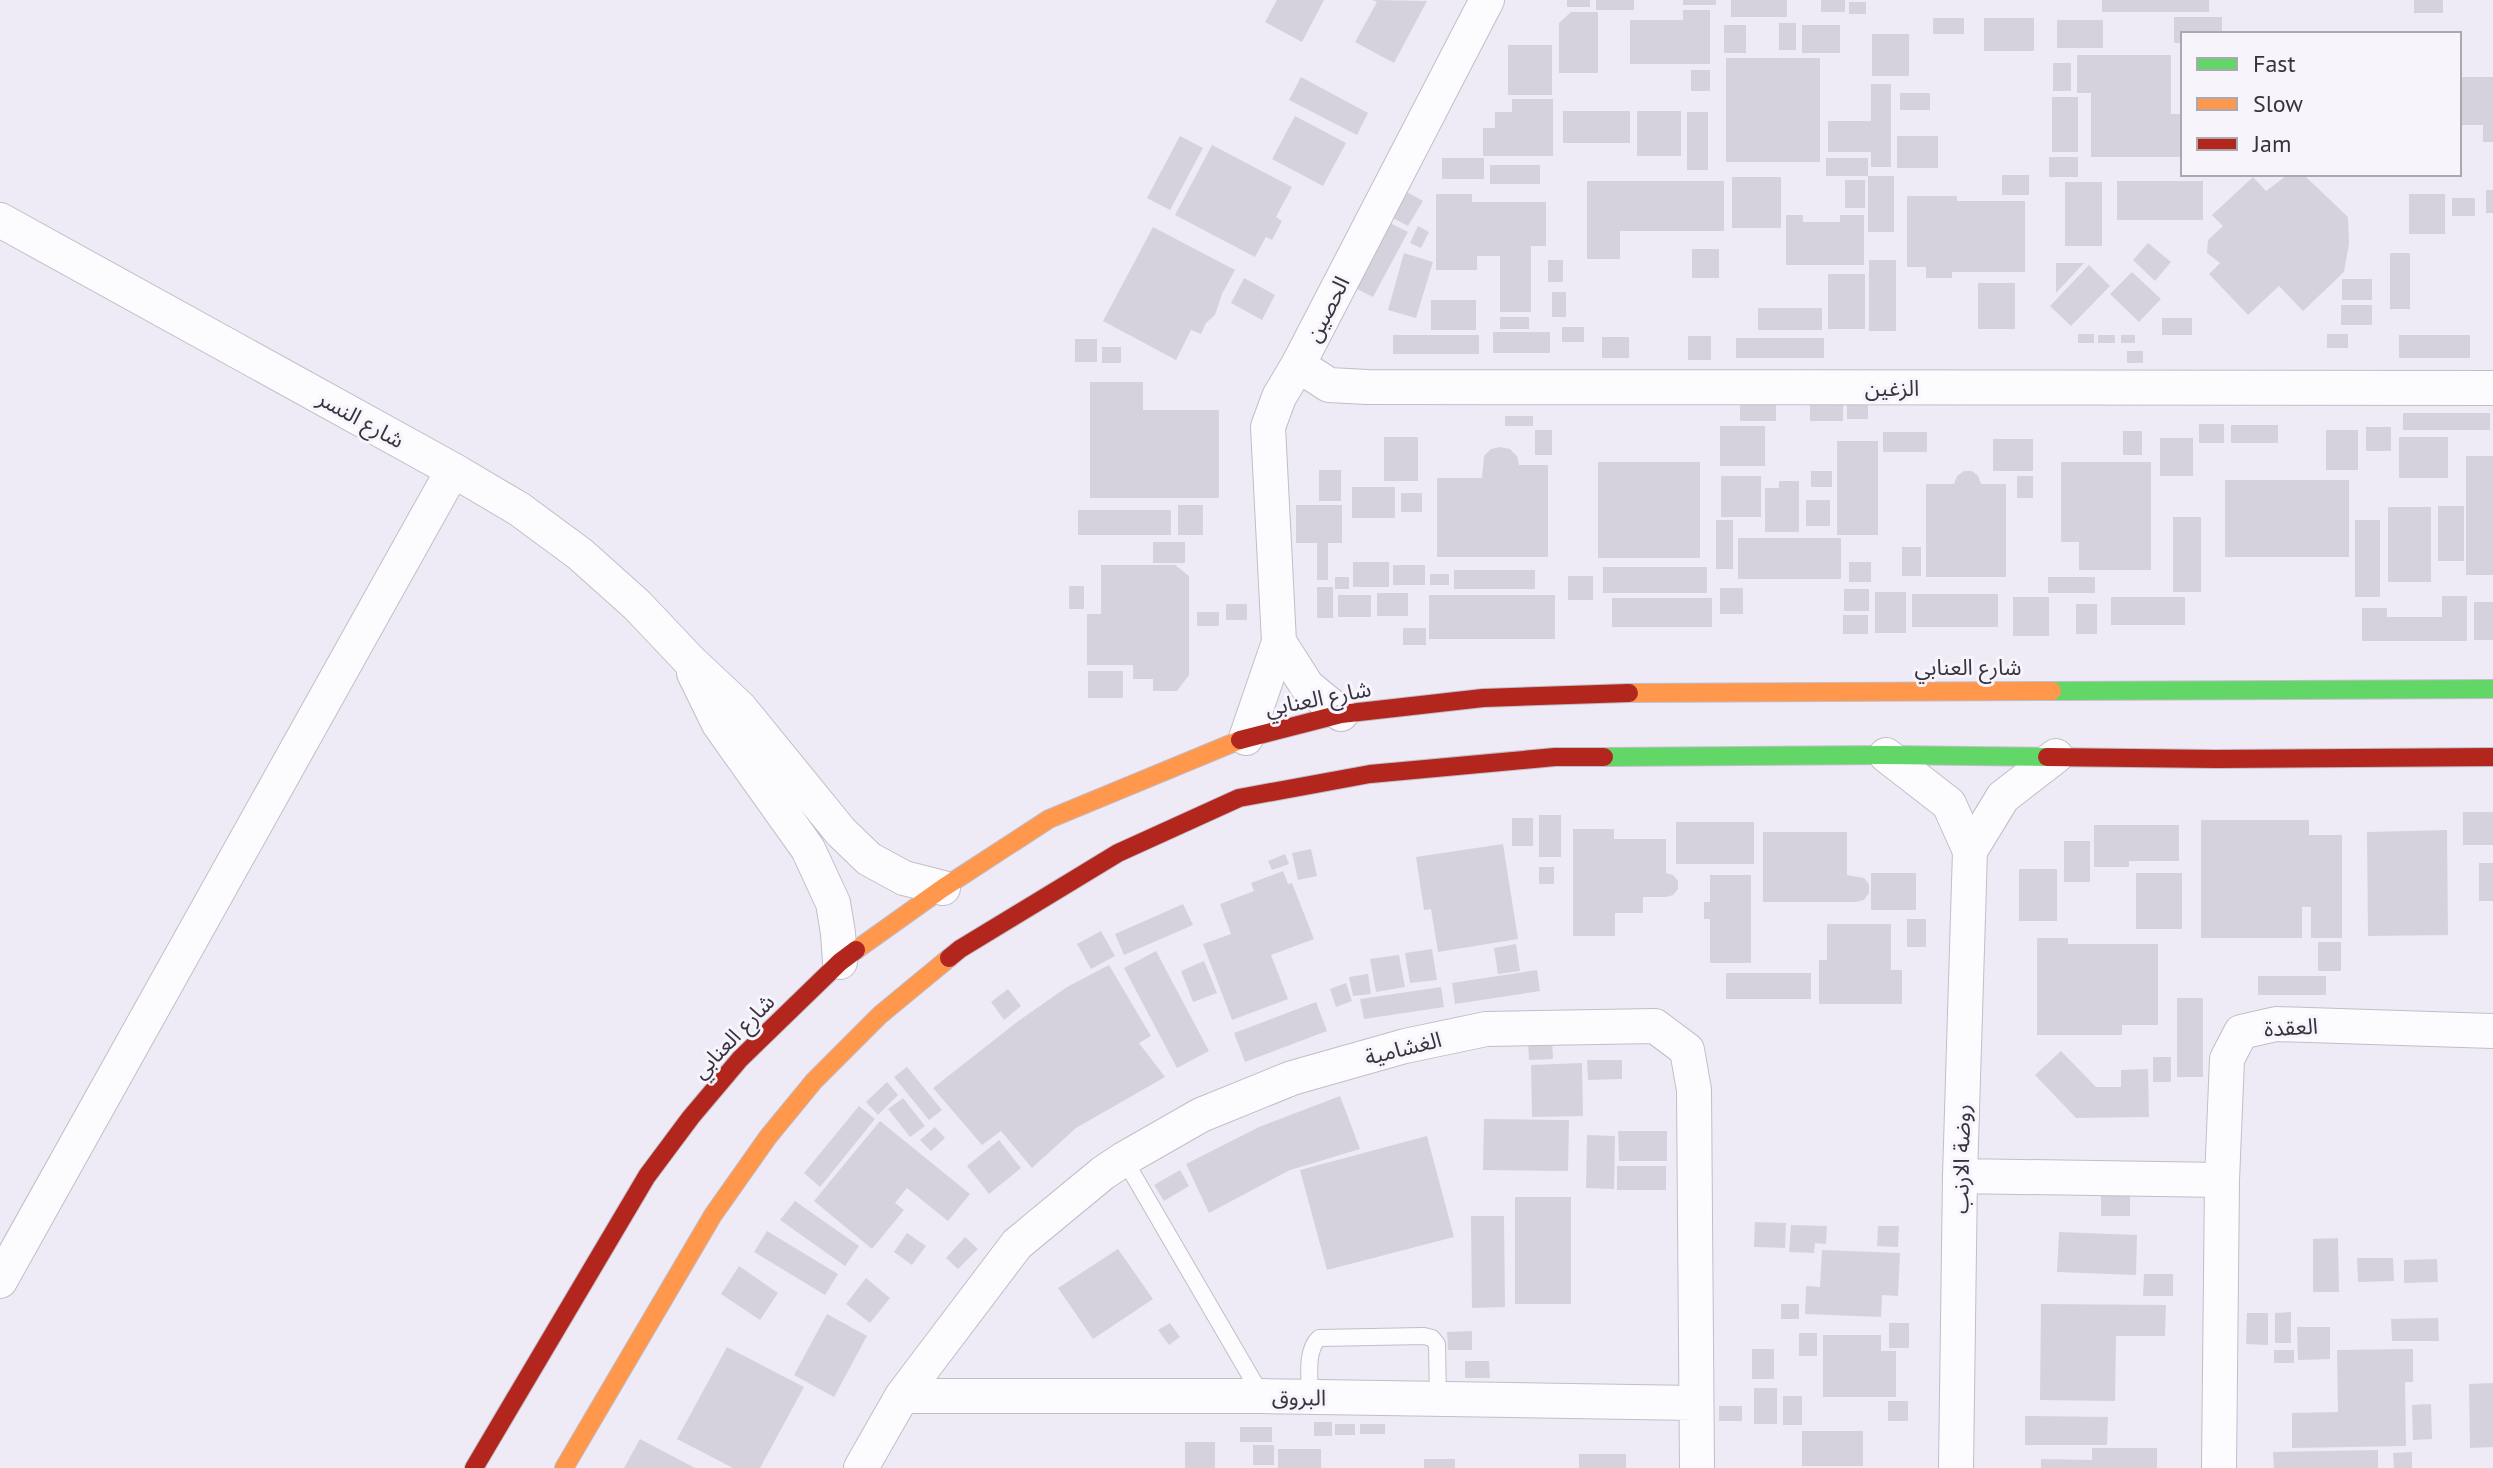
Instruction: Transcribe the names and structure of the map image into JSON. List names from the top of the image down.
{
  "streets": {
    "street": [
      "الحصين",
      "الزغين",
      "شارع النسر",
      "شارع العنابي",
      "العقدة",
      "الغشامية",
      "روضة الارنب",
      "البروق"
    ]
  },
  "crossings": [
    ["الحصين", "الزغين"],
    ["الحصين", "شارع العنابي"],
    ["شارع النسر", "شارع العنابي"],
    ["الغشامية", "البروق"]
  ],
  "legend": ["Fast", "Slow", "Jam"]
}
